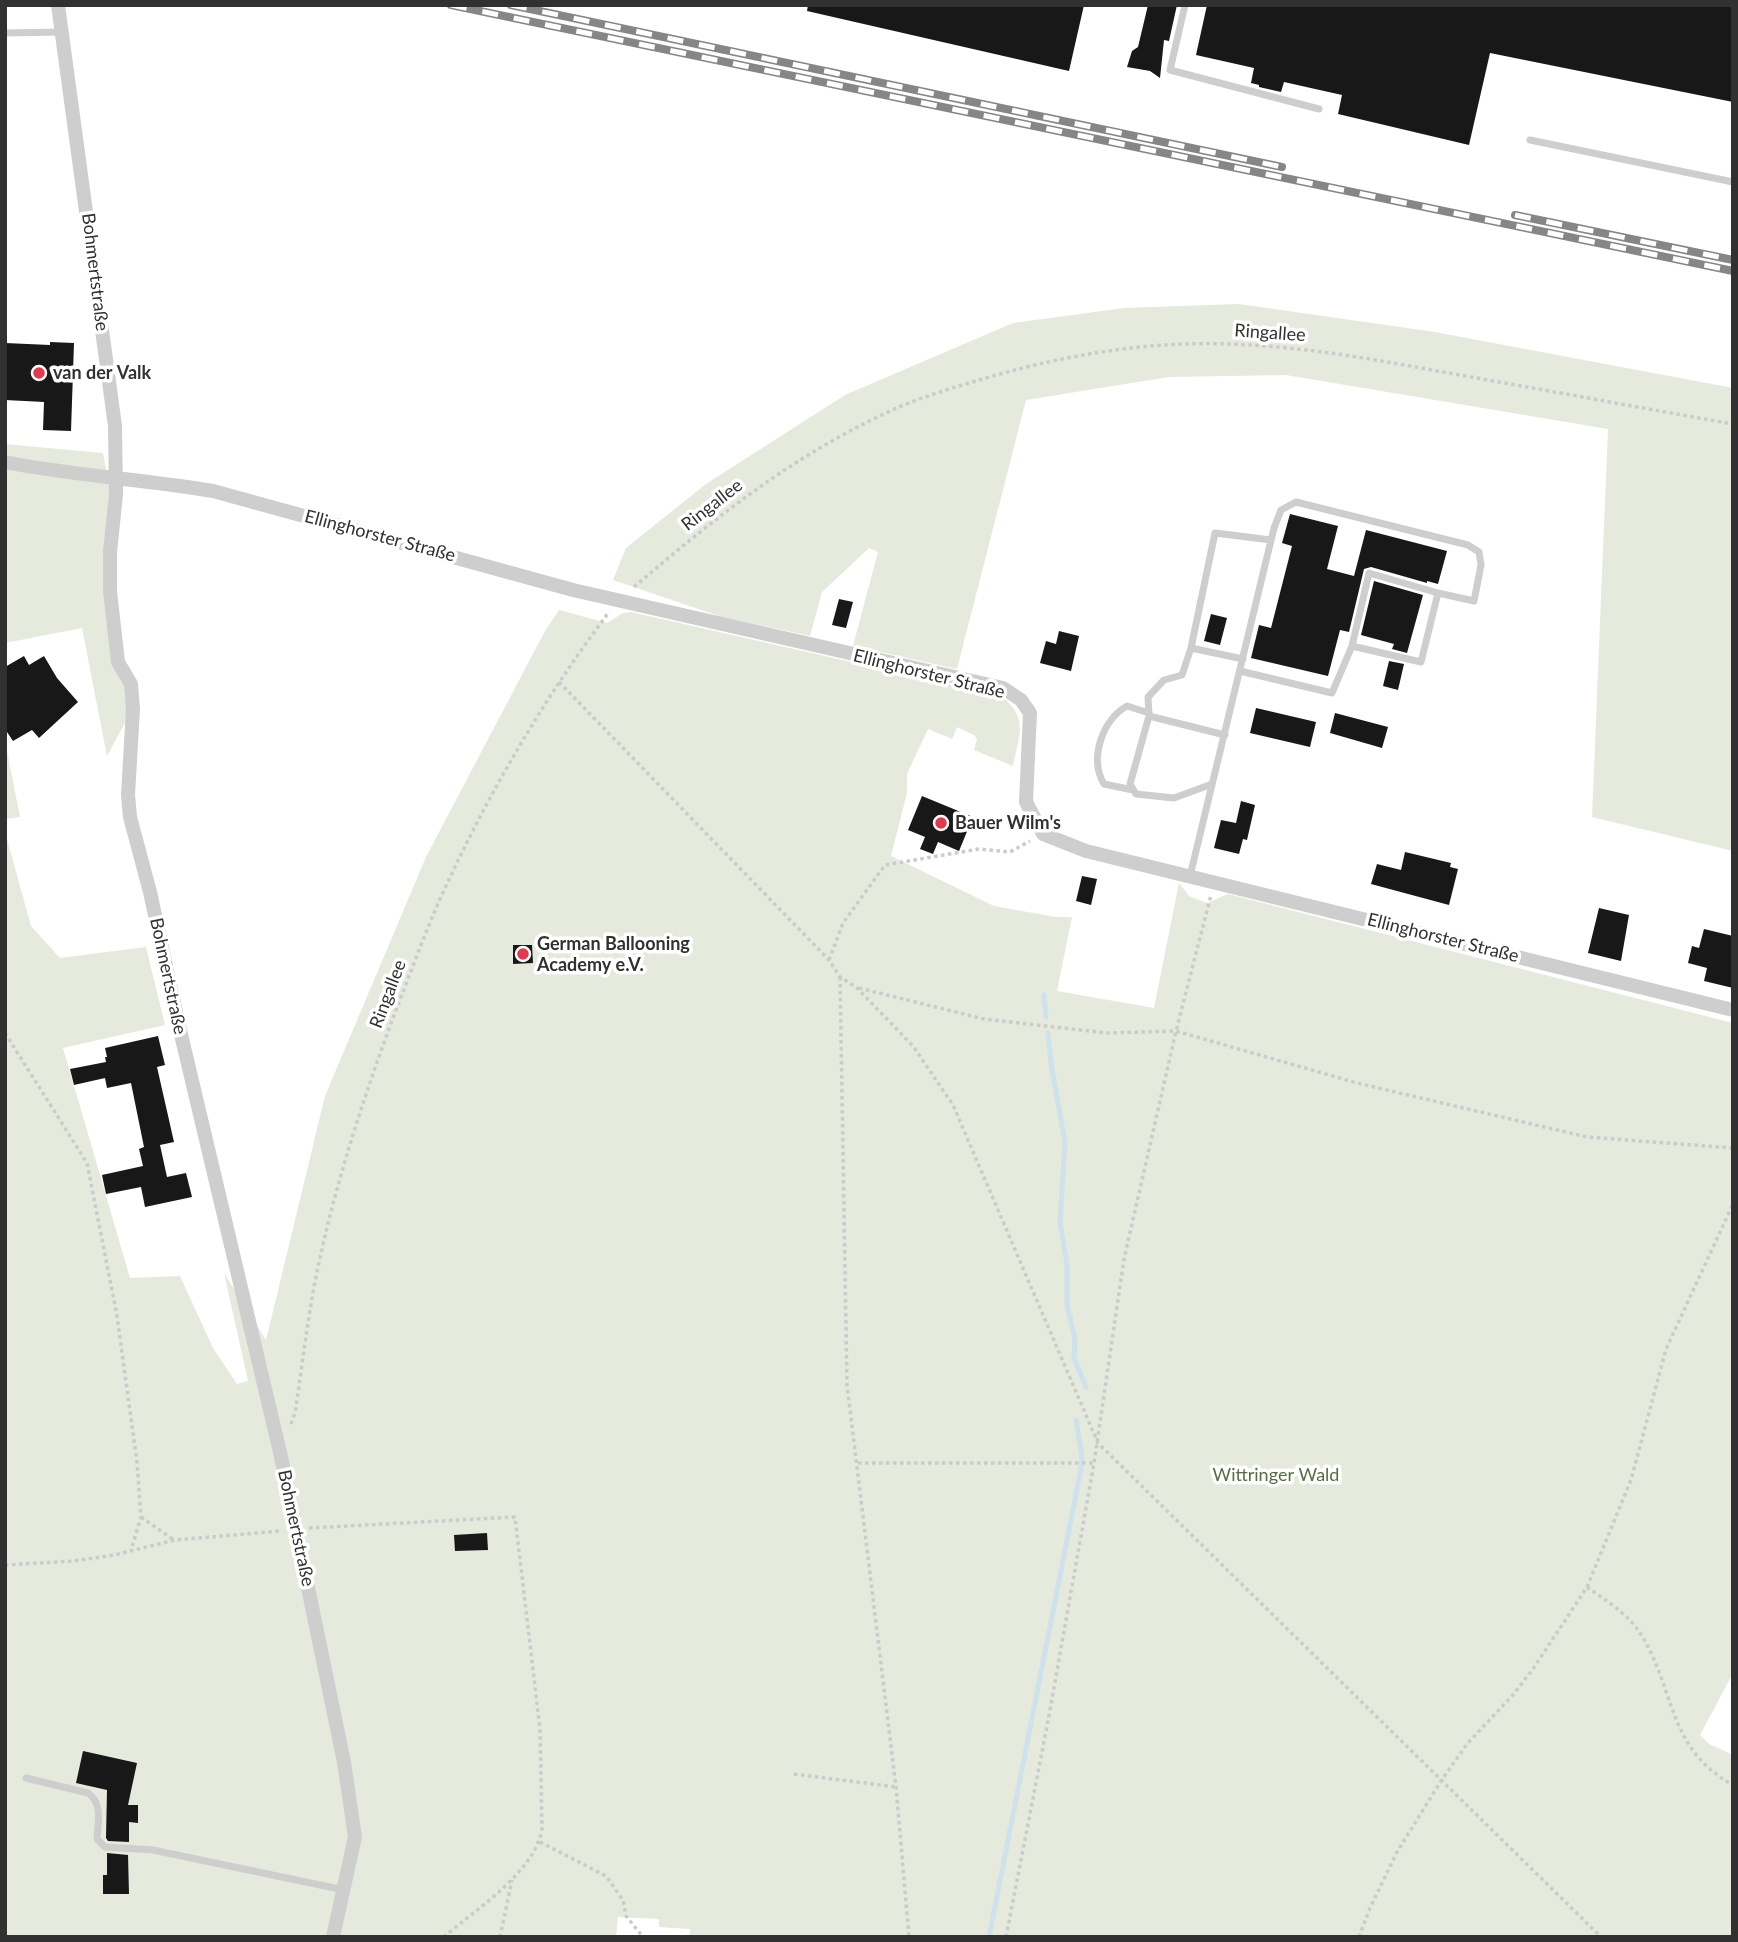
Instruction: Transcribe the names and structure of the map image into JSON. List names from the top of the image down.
{
  "streets": {
    "street": ["Bohmertstraße", "Ellinghorster Straße"],
    "path": ["Ringallee"]
  },
  "crossings": [
    ["Bohmertstraße", "Ellinghorster Straße"],
    ["Ringallee", "Ellinghorster Straße"]
  ],
  "parks": ["Wittringer Wald"],
  "places": ["van der Valk", "Bauer Wilm's", "German Ballooning Academy e.V."]
}
